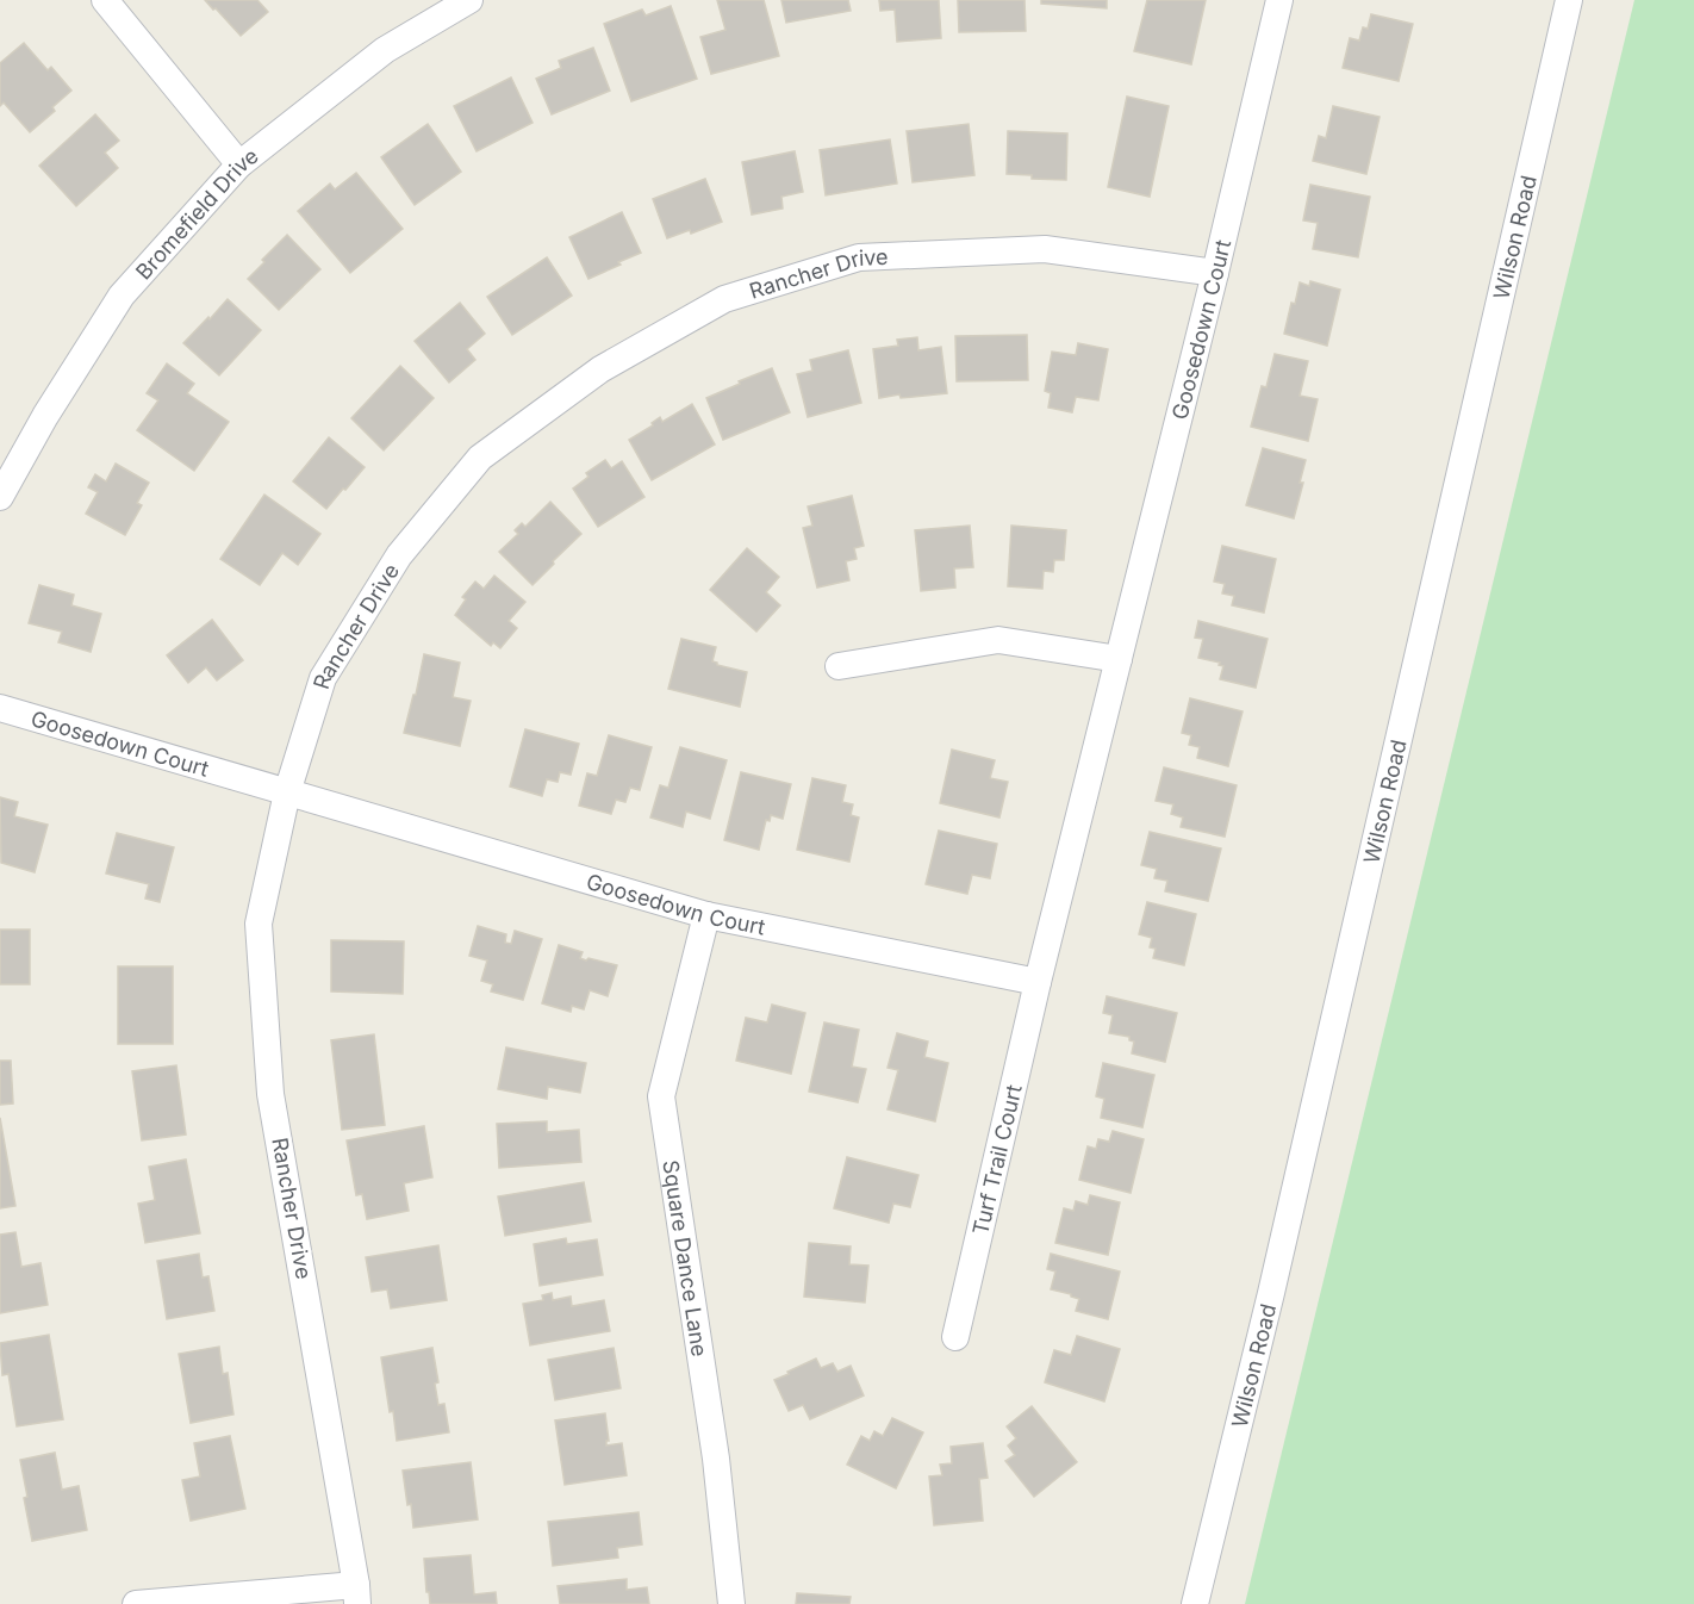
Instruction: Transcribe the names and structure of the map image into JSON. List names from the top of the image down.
{
  "streets": {
    "street": [
      "Bromefield Drive",
      "Wilson Road",
      "Rancher Drive",
      "Goosedown Court",
      "Turf Trail Court",
      "Square Dance Lane"
    ]
  },
  "crossings": [
    ["Rancher Drive", "Goosedown Court"],
    ["Goosedown Court", "Turf Trail Court"],
    ["Goosedown Court", "Square Dance Lane"]
  ]
}
